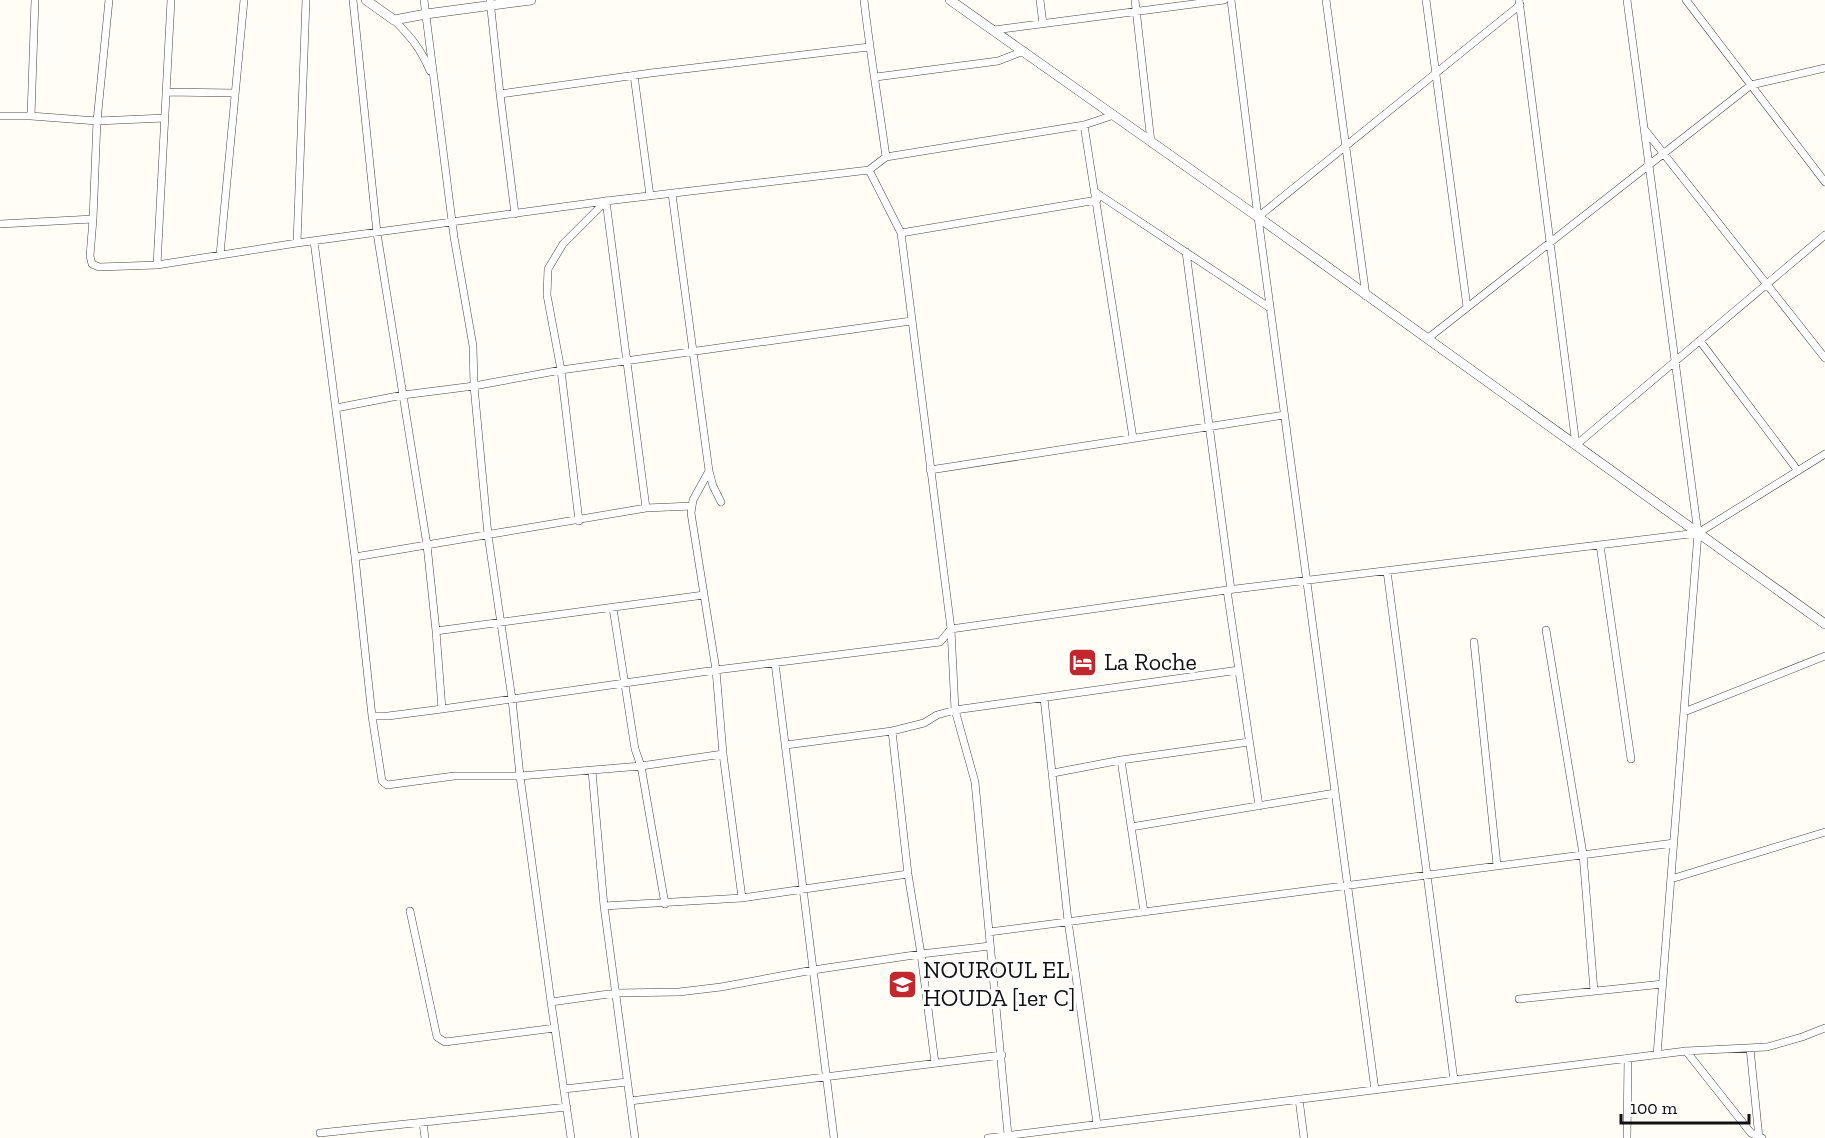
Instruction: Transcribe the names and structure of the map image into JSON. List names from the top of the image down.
{
  "places": {
    "hotel": ["La Roche"],
    "school or university": ["NOUROUL EL HOUDA [1er C]"]
  },
  "scale_bar": "100 m"
}
